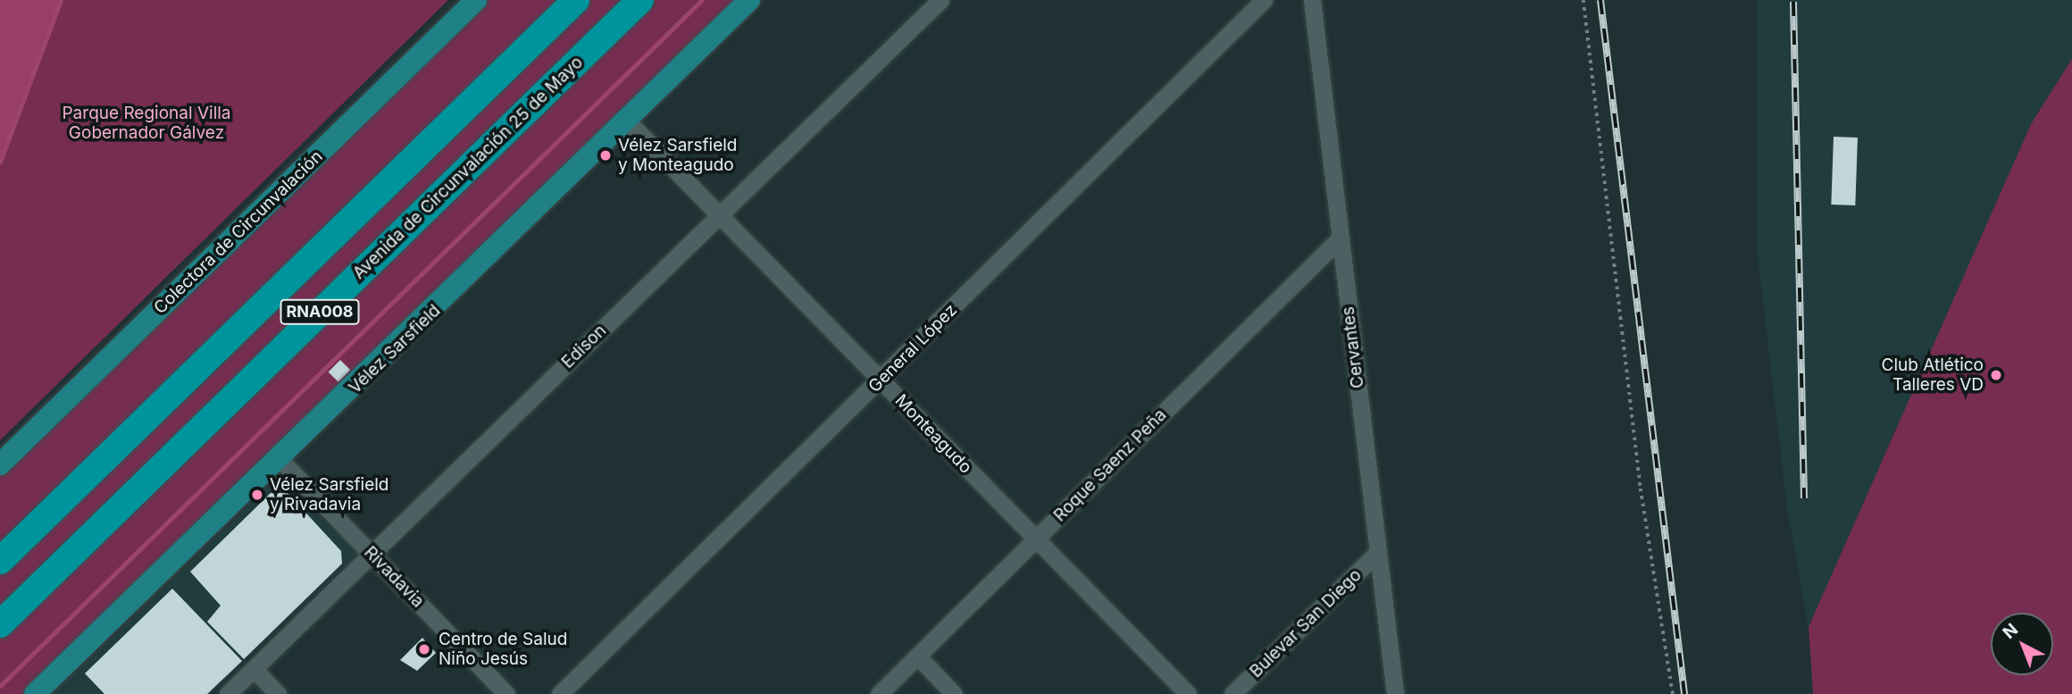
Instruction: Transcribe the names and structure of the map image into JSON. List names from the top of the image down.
{
  "streets": {
    "highway": ["Avenida de Circunvalación 25 de Mayo", "RNA008"],
    "main road": ["Colectora de Circunvalación", "Vélez Sarsfield"],
    "street": [
      "Edison",
      "Cervantes",
      "General López",
      "Monteagudo",
      "Roque Saenz Peña",
      "Rivadavia",
      "Bulevar San Diego"
    ]
  },
  "crossings": [
    ["Edison", "Monteagudo"],
    ["Edison", "Rivadavia"],
    ["Cervantes", "Roque Saenz Peña"],
    ["Cervantes", "Bulevar San Diego"],
    ["General López", "Monteagudo"],
    ["Vélez Sarsfield", "Monteagudo"],
    ["Vélez Sarsfield", "Rivadavia"],
    ["Monteagudo", "Roque Saenz Peña"]
  ],
  "parks": ["Parque Regional Villa Gobernador Gálvez"],
  "places": [
    "Vélez Sarsfield y Monteagudo",
    "Club Atlético Talleres VD",
    "Vélez Sarsfield y Rivadavia",
    "Centro de Salud Niño Jesús"
  ],
  "north": "top left"
}
